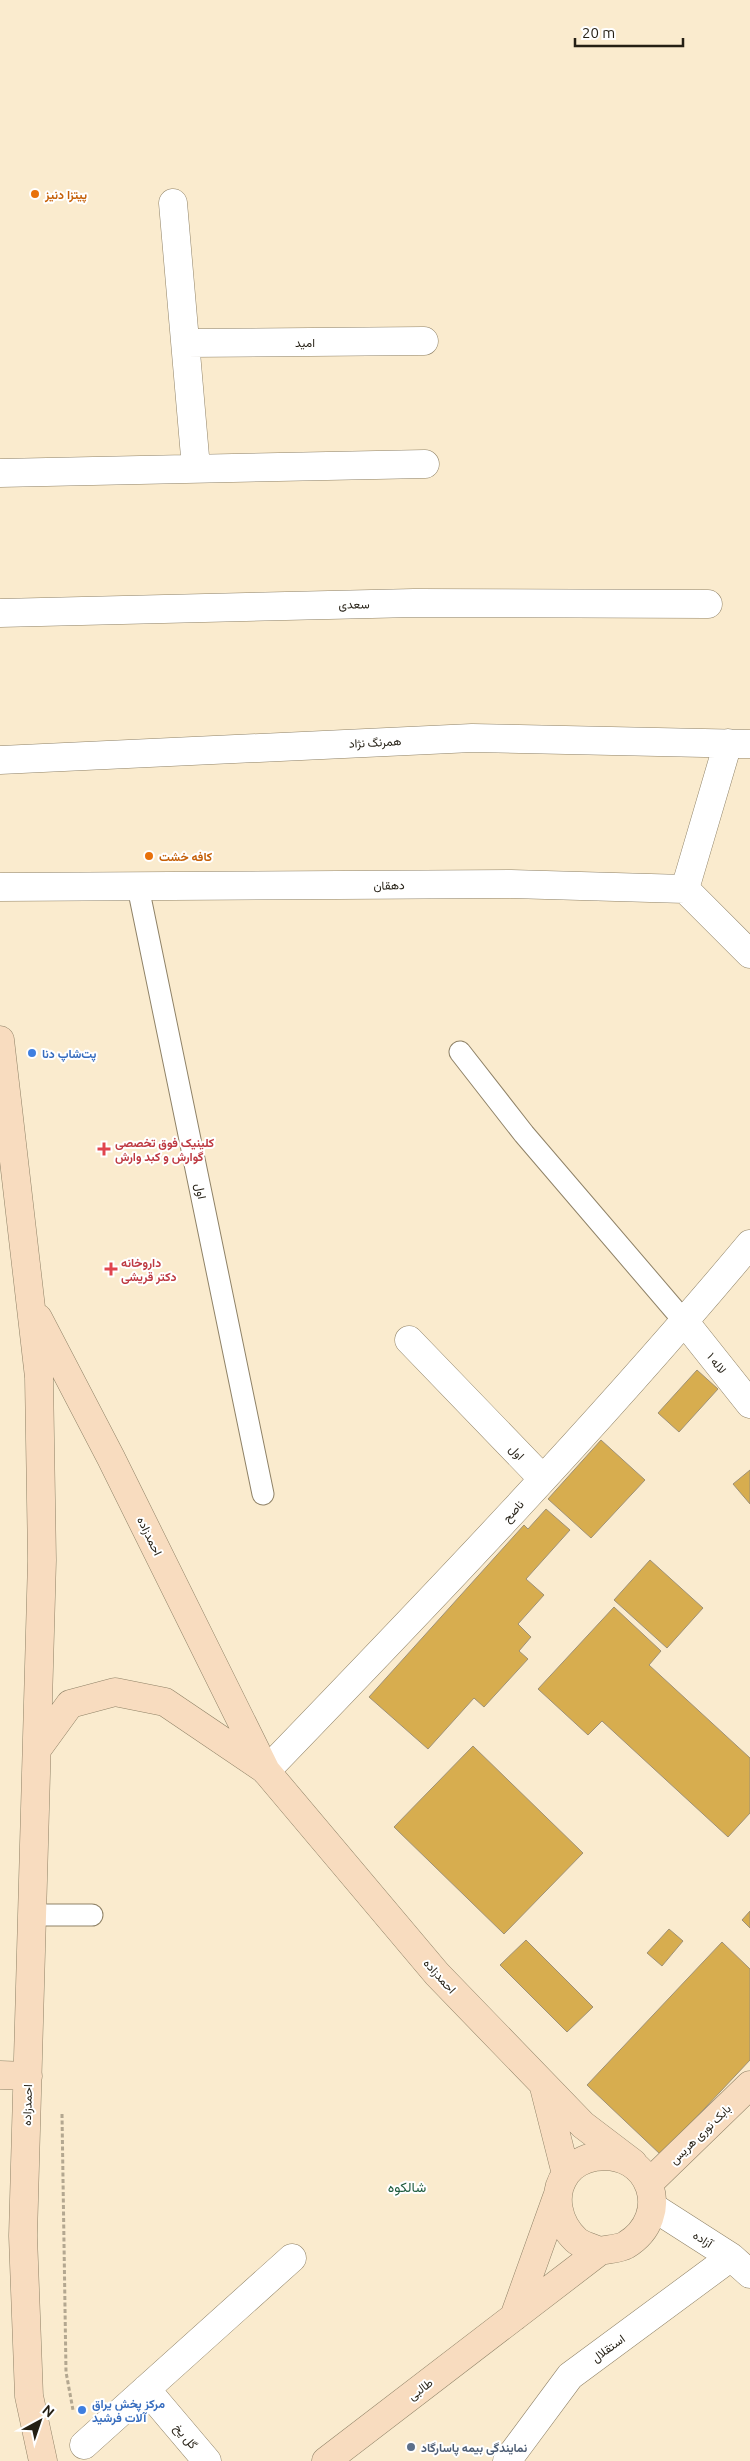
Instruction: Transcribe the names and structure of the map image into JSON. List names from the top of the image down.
{
  "streets": {
    "main road": ["احمدزاده", "بابک نوری هریس", "طالبی"],
    "street": [
      "امید",
      "سعدی",
      "همرنگ نژاد",
      "دهقان",
      "اول",
      "لاله ۱",
      "ناصح",
      "آزاده",
      "استقلال",
      "گل یخ"
    ]
  },
  "crossings": [
    ["دهقان", "اول"],
    ["اول", "ناصح"],
    ["لاله ۱", "ناصح"],
    ["ناصح", "احمدزاده"],
    ["احمدزاده", "بابک نوری هریس"],
    ["احمدزاده", "آزاده"],
    ["احمدزاده", "طالبی"],
    ["بابک نوری هریس", "آزاده"],
    ["بابک نوری هریس", "طالبی"],
    ["آزاده", "استقلال"],
    ["آزاده", "طالبی"]
  ],
  "districts": ["شالکوه"],
  "places": {
    "other": [
      "پیتزا دنیز",
      "کافه خشت",
      "پت‌شاپ دنا",
      "مرکز پخش یراق آلات فرشید",
      "نمایندگی بیمه پاسارگاد"
    ],
    "health": ["کلینیک فوق تخصصی گوارش و کبد وارش", "داروخانه دکتر قریشی"]
  },
  "scale_bar": "20 m",
  "north": "top right"
}
